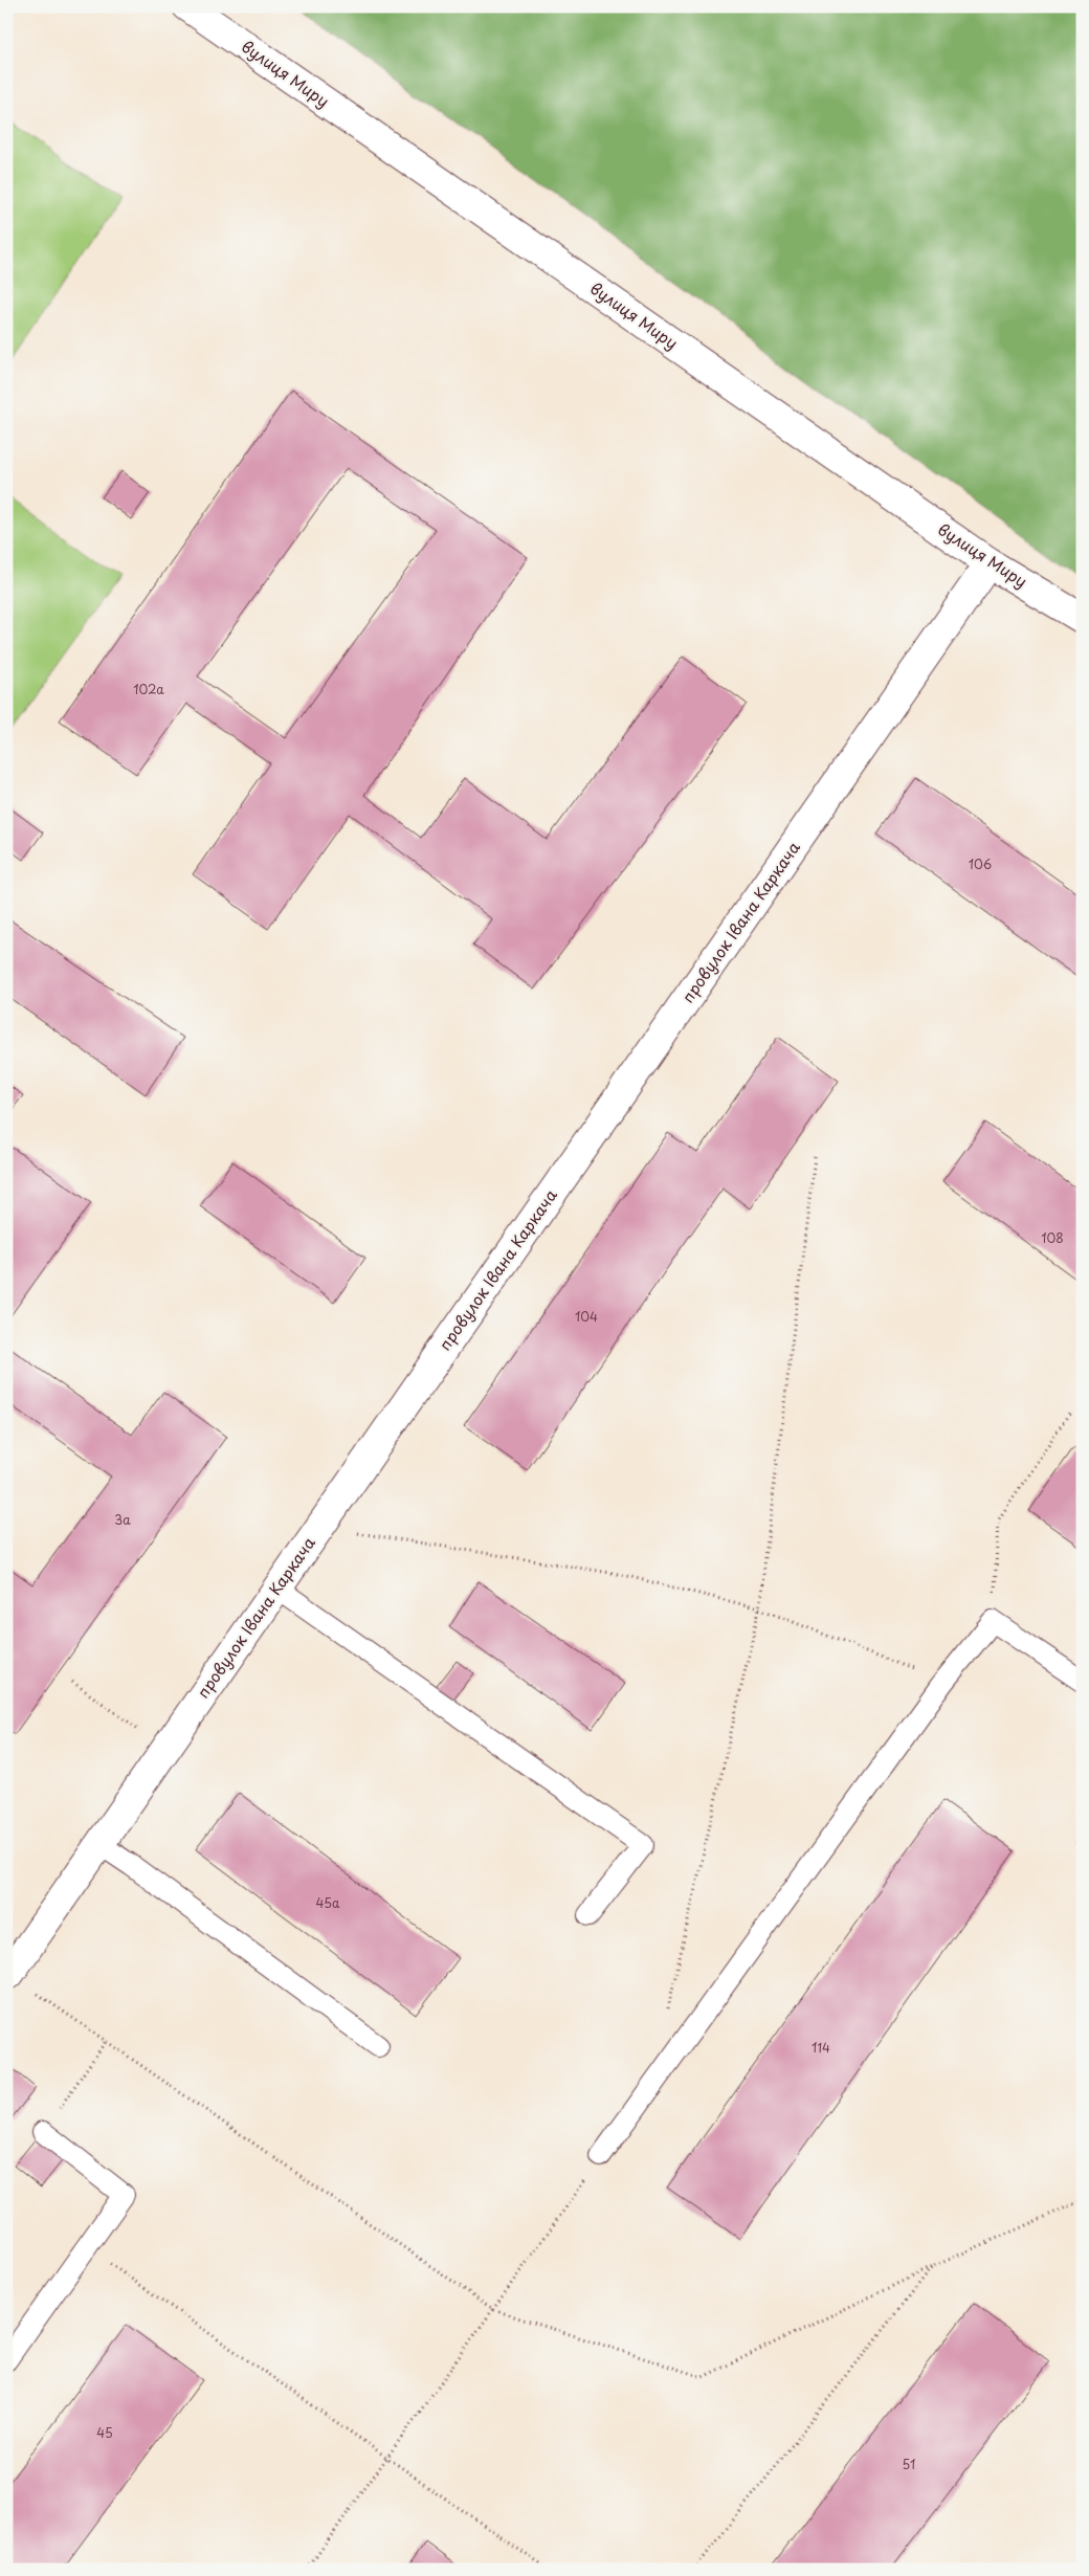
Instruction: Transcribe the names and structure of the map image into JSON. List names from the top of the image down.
{
  "streets": {
    "street": ["вулиця Миру", "провулок Івана Каркача"]
  },
  "crossings": [
    ["вулиця Миру", "провулок Івана Каркача"]
  ],
  "house_numbers": [
    "102а",
    "106",
    "108",
    "104",
    "3а",
    "45а",
    "114",
    "45",
    "51"
  ]
}
